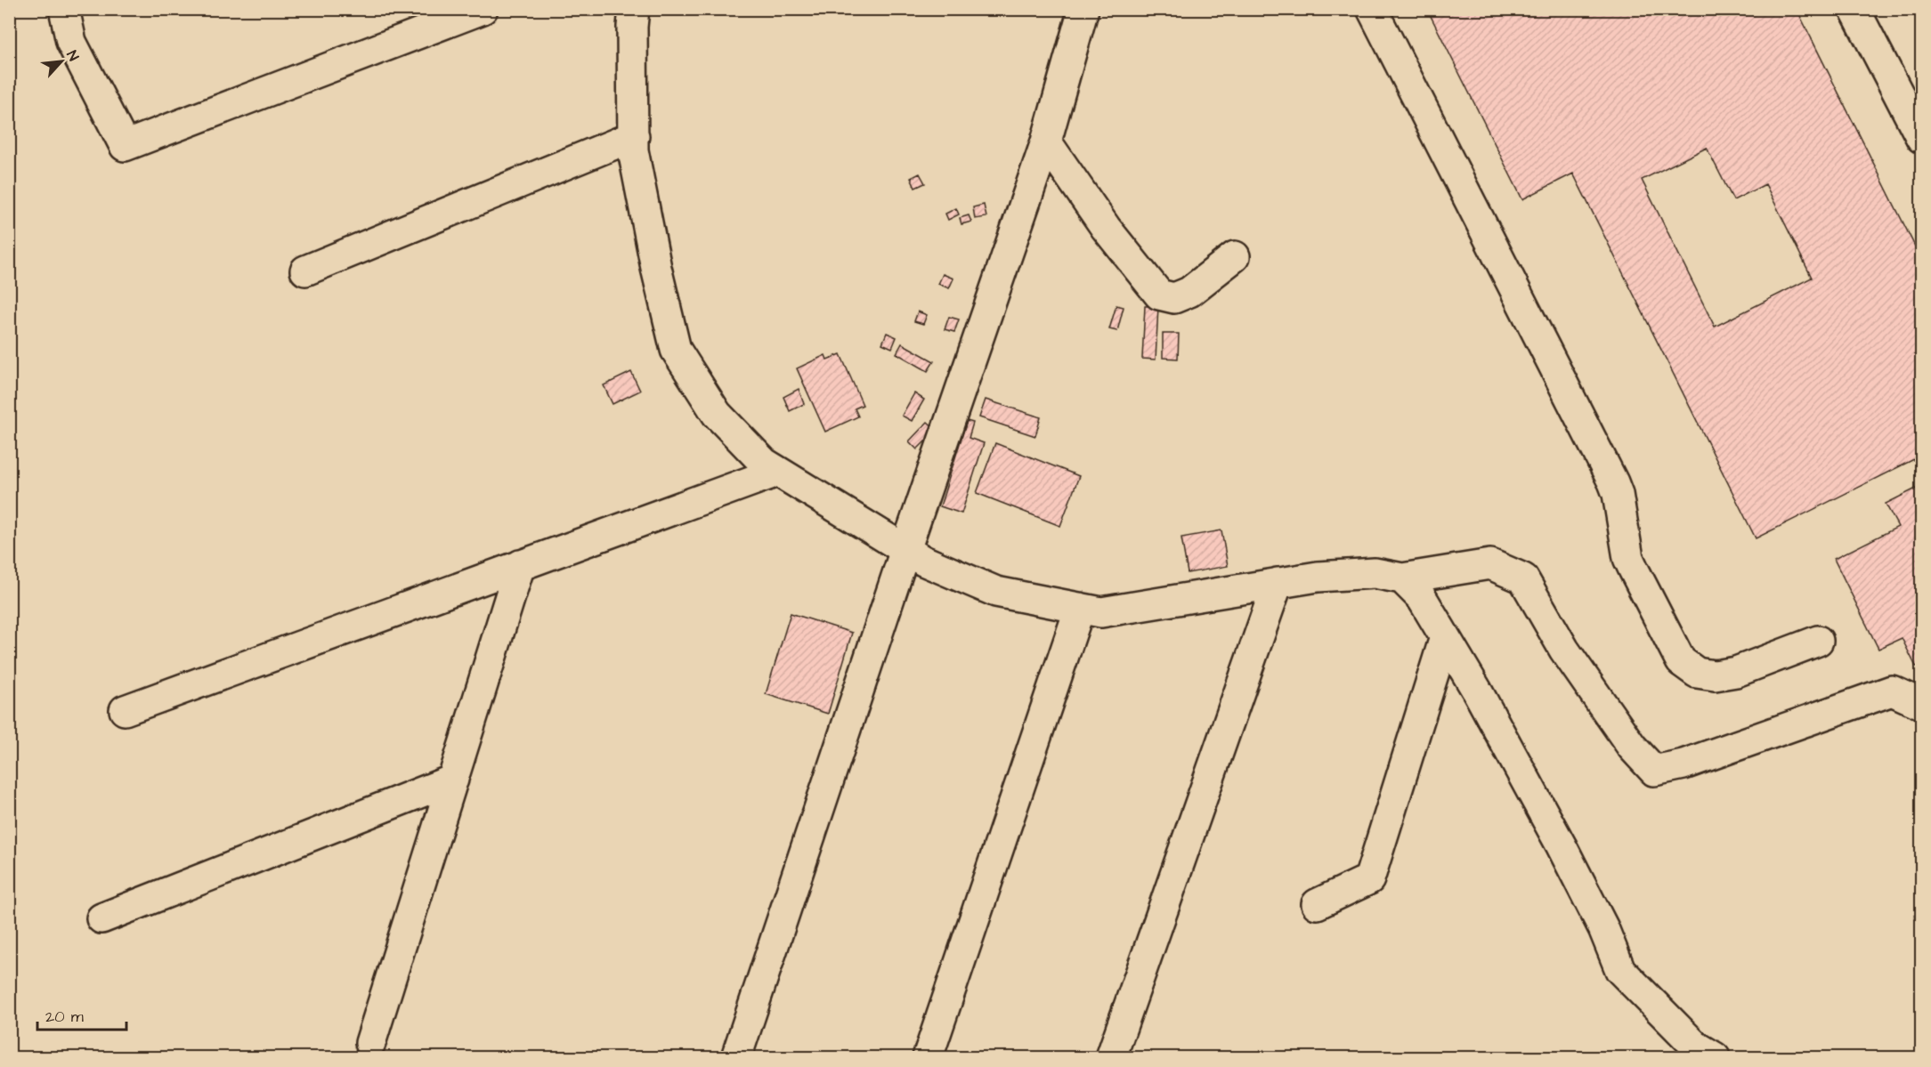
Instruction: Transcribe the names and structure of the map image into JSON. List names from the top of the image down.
{
  "scale_bar": "20 m",
  "north": "top right"
}
